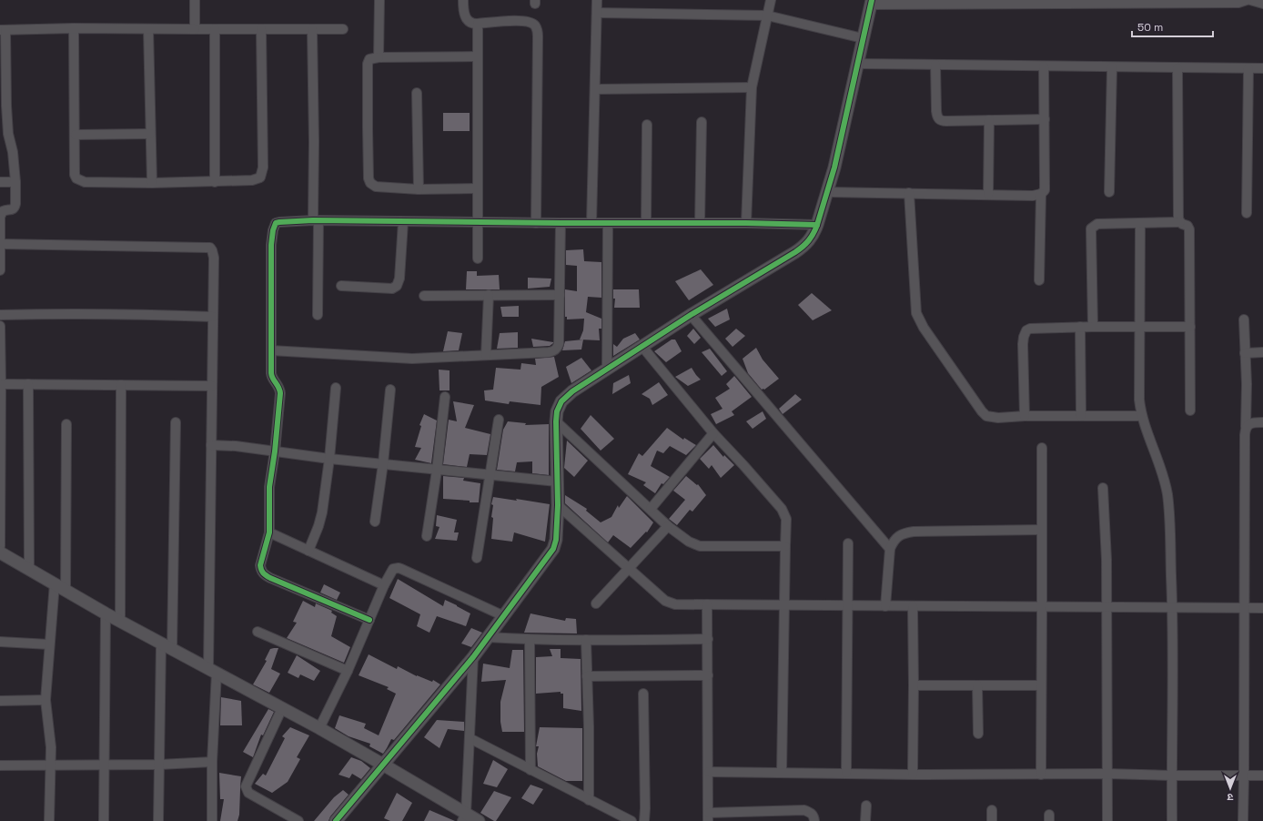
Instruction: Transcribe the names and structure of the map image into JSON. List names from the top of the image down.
{
  "scale_bar": "50 m",
  "north": "bottom"
}
